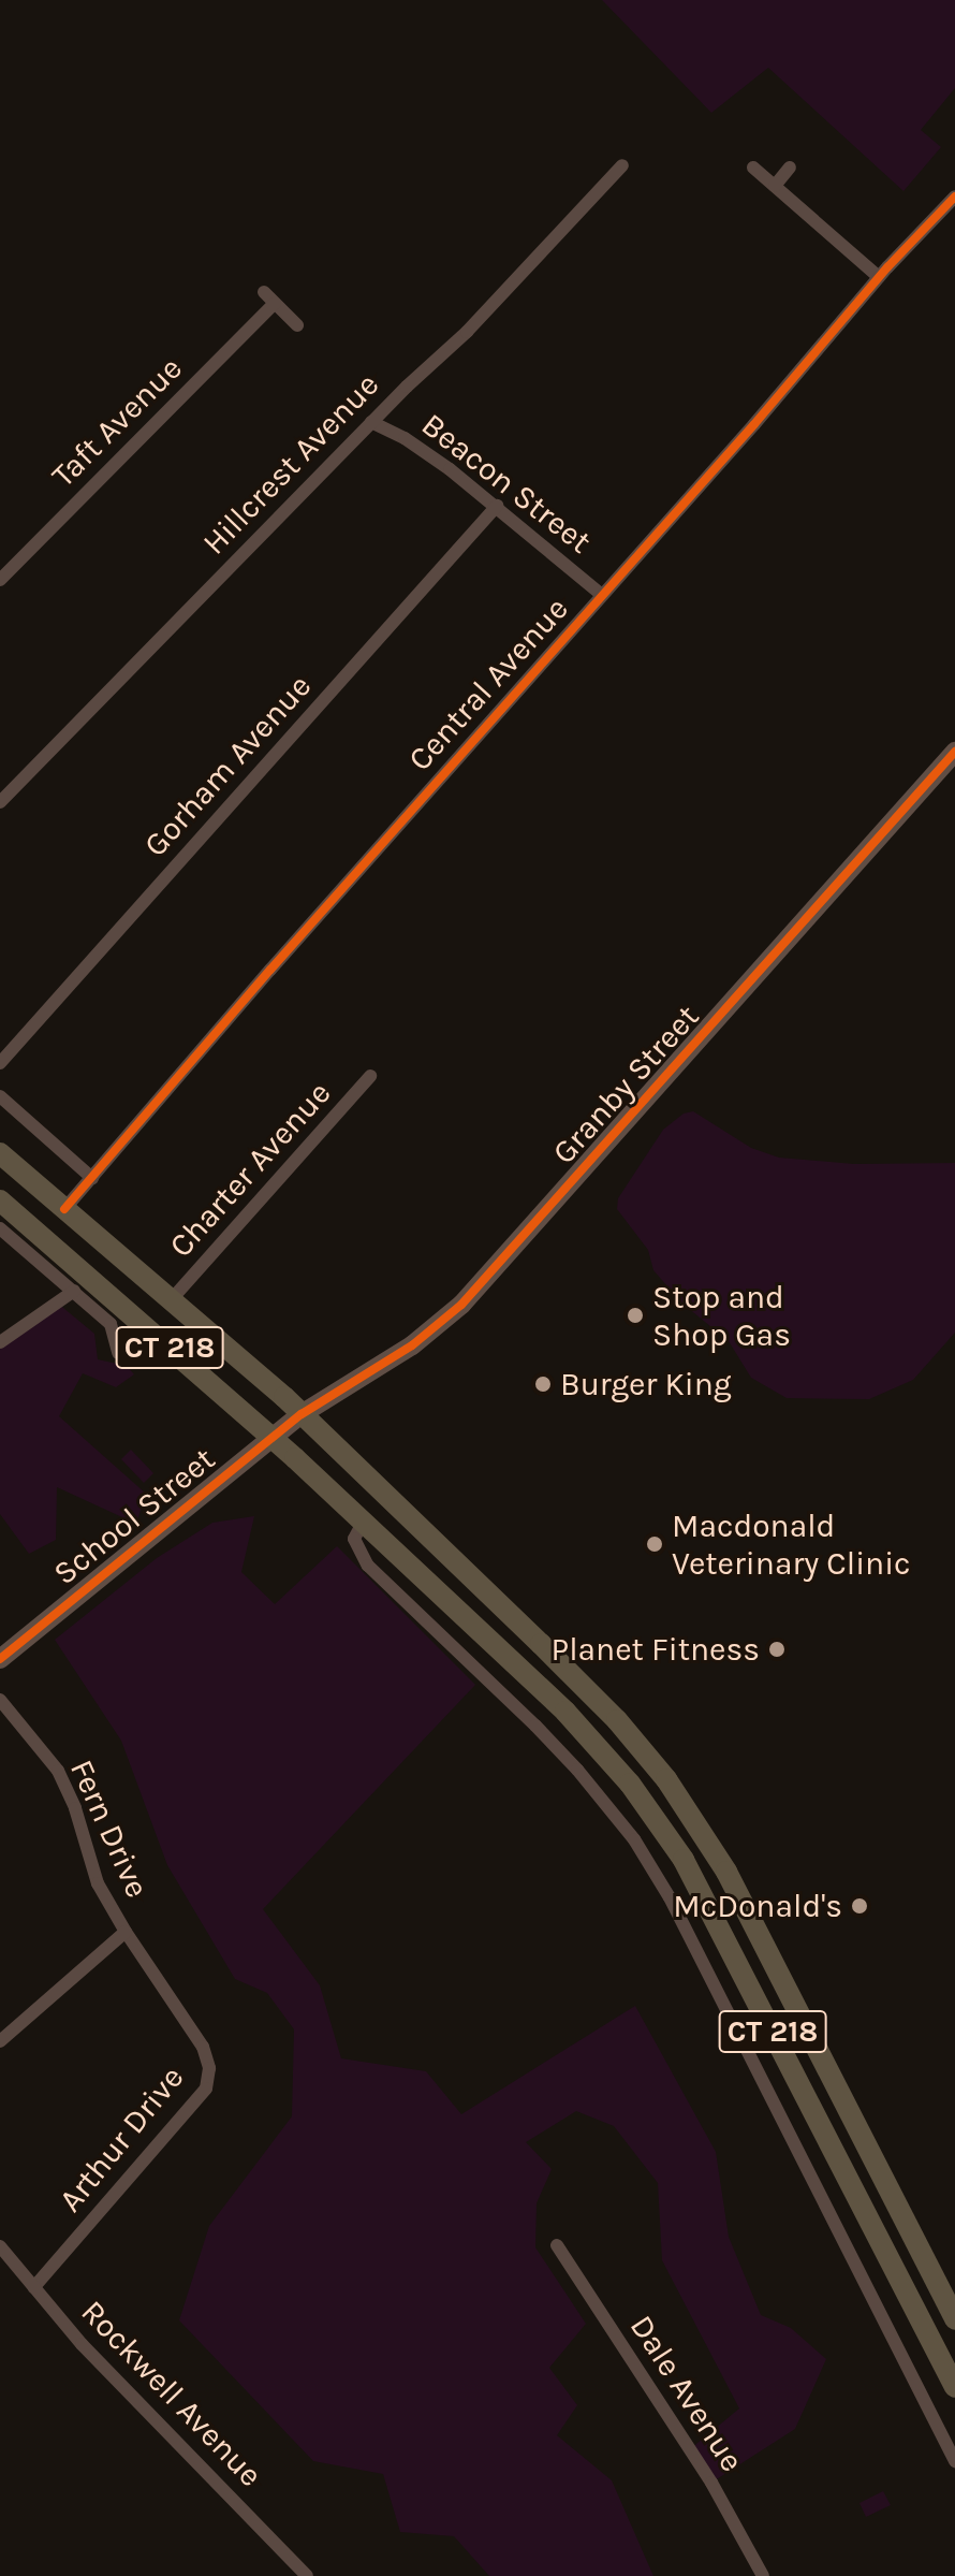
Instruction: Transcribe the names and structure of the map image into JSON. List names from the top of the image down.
{
  "streets": {
    "main road": ["Granby Street", "CT 218", "School Street"],
    "street": [
      "Taft Avenue",
      "Hillcrest Avenue",
      "Beacon Street",
      "Central Avenue",
      "Gorham Avenue",
      "Charter Avenue",
      "Fern Drive",
      "Arthur Drive",
      "Rockwell Avenue",
      "Dale Avenue"
    ]
  },
  "crossings": [
    ["Hillcrest Avenue", "Beacon Street"],
    ["Beacon Street", "Central Avenue"],
    ["Beacon Street", "Gorham Avenue"],
    ["Central Avenue", "CT 218"],
    ["Granby Street", "CT 218"],
    ["Granby Street", "School Street"],
    ["Charter Avenue", "CT 218"],
    ["CT 218", "School Street"],
    ["Fern Drive", "Arthur Drive"],
    ["Arthur Drive", "Rockwell Avenue"]
  ],
  "places": [
    "Stop and Shop Gas",
    "Burger King",
    "Macdonald Veterinary Clinic",
    "Planet Fitness",
    "McDonald's"
  ]
}
